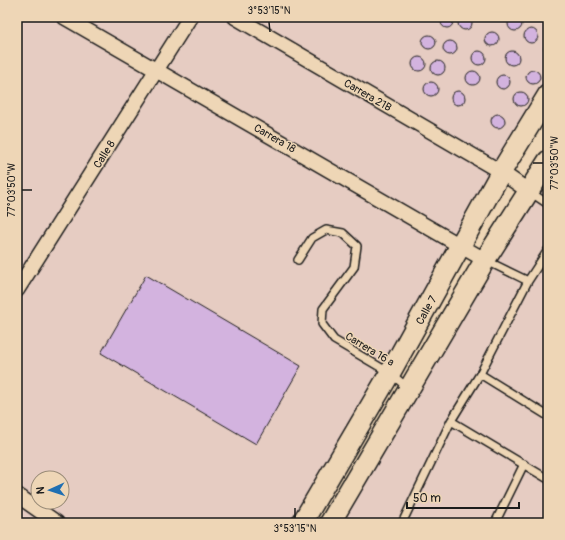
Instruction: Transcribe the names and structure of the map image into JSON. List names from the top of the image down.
{
  "streets": {
    "main road": ["Calle 7"],
    "street": ["Carrera 21B", "Carrera 18", "Calle 8"],
    "lane": ["Carrera 16 a"]
  },
  "crossings": [
    ["Carrera 21B", "Calle 7"],
    ["Carrera 18", "Calle 8"],
    ["Carrera 18", "Calle 7"],
    ["Calle 7", "Carrera 16 a"]
  ],
  "scale_bar": "50 m",
  "north": "left",
  "coordinates": ["3°53'15\"N", "77°03'50\"W"]
}
